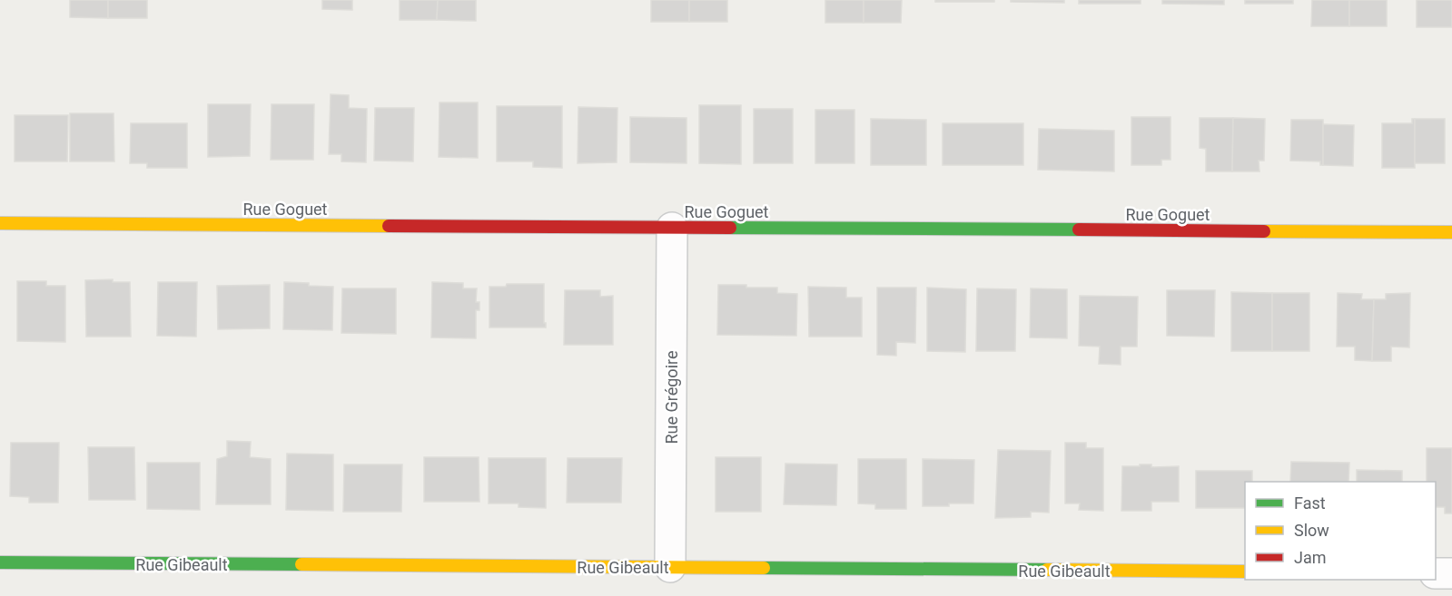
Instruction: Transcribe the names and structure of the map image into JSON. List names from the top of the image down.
{
  "streets": {
    "street": ["Rue Goguet", "Rue Grégoire", "Rue Gibeault"]
  },
  "crossings": [
    ["Rue Goguet", "Rue Grégoire"],
    ["Rue Grégoire", "Rue Gibeault"]
  ],
  "legend": ["Fast", "Slow", "Jam"]
}
